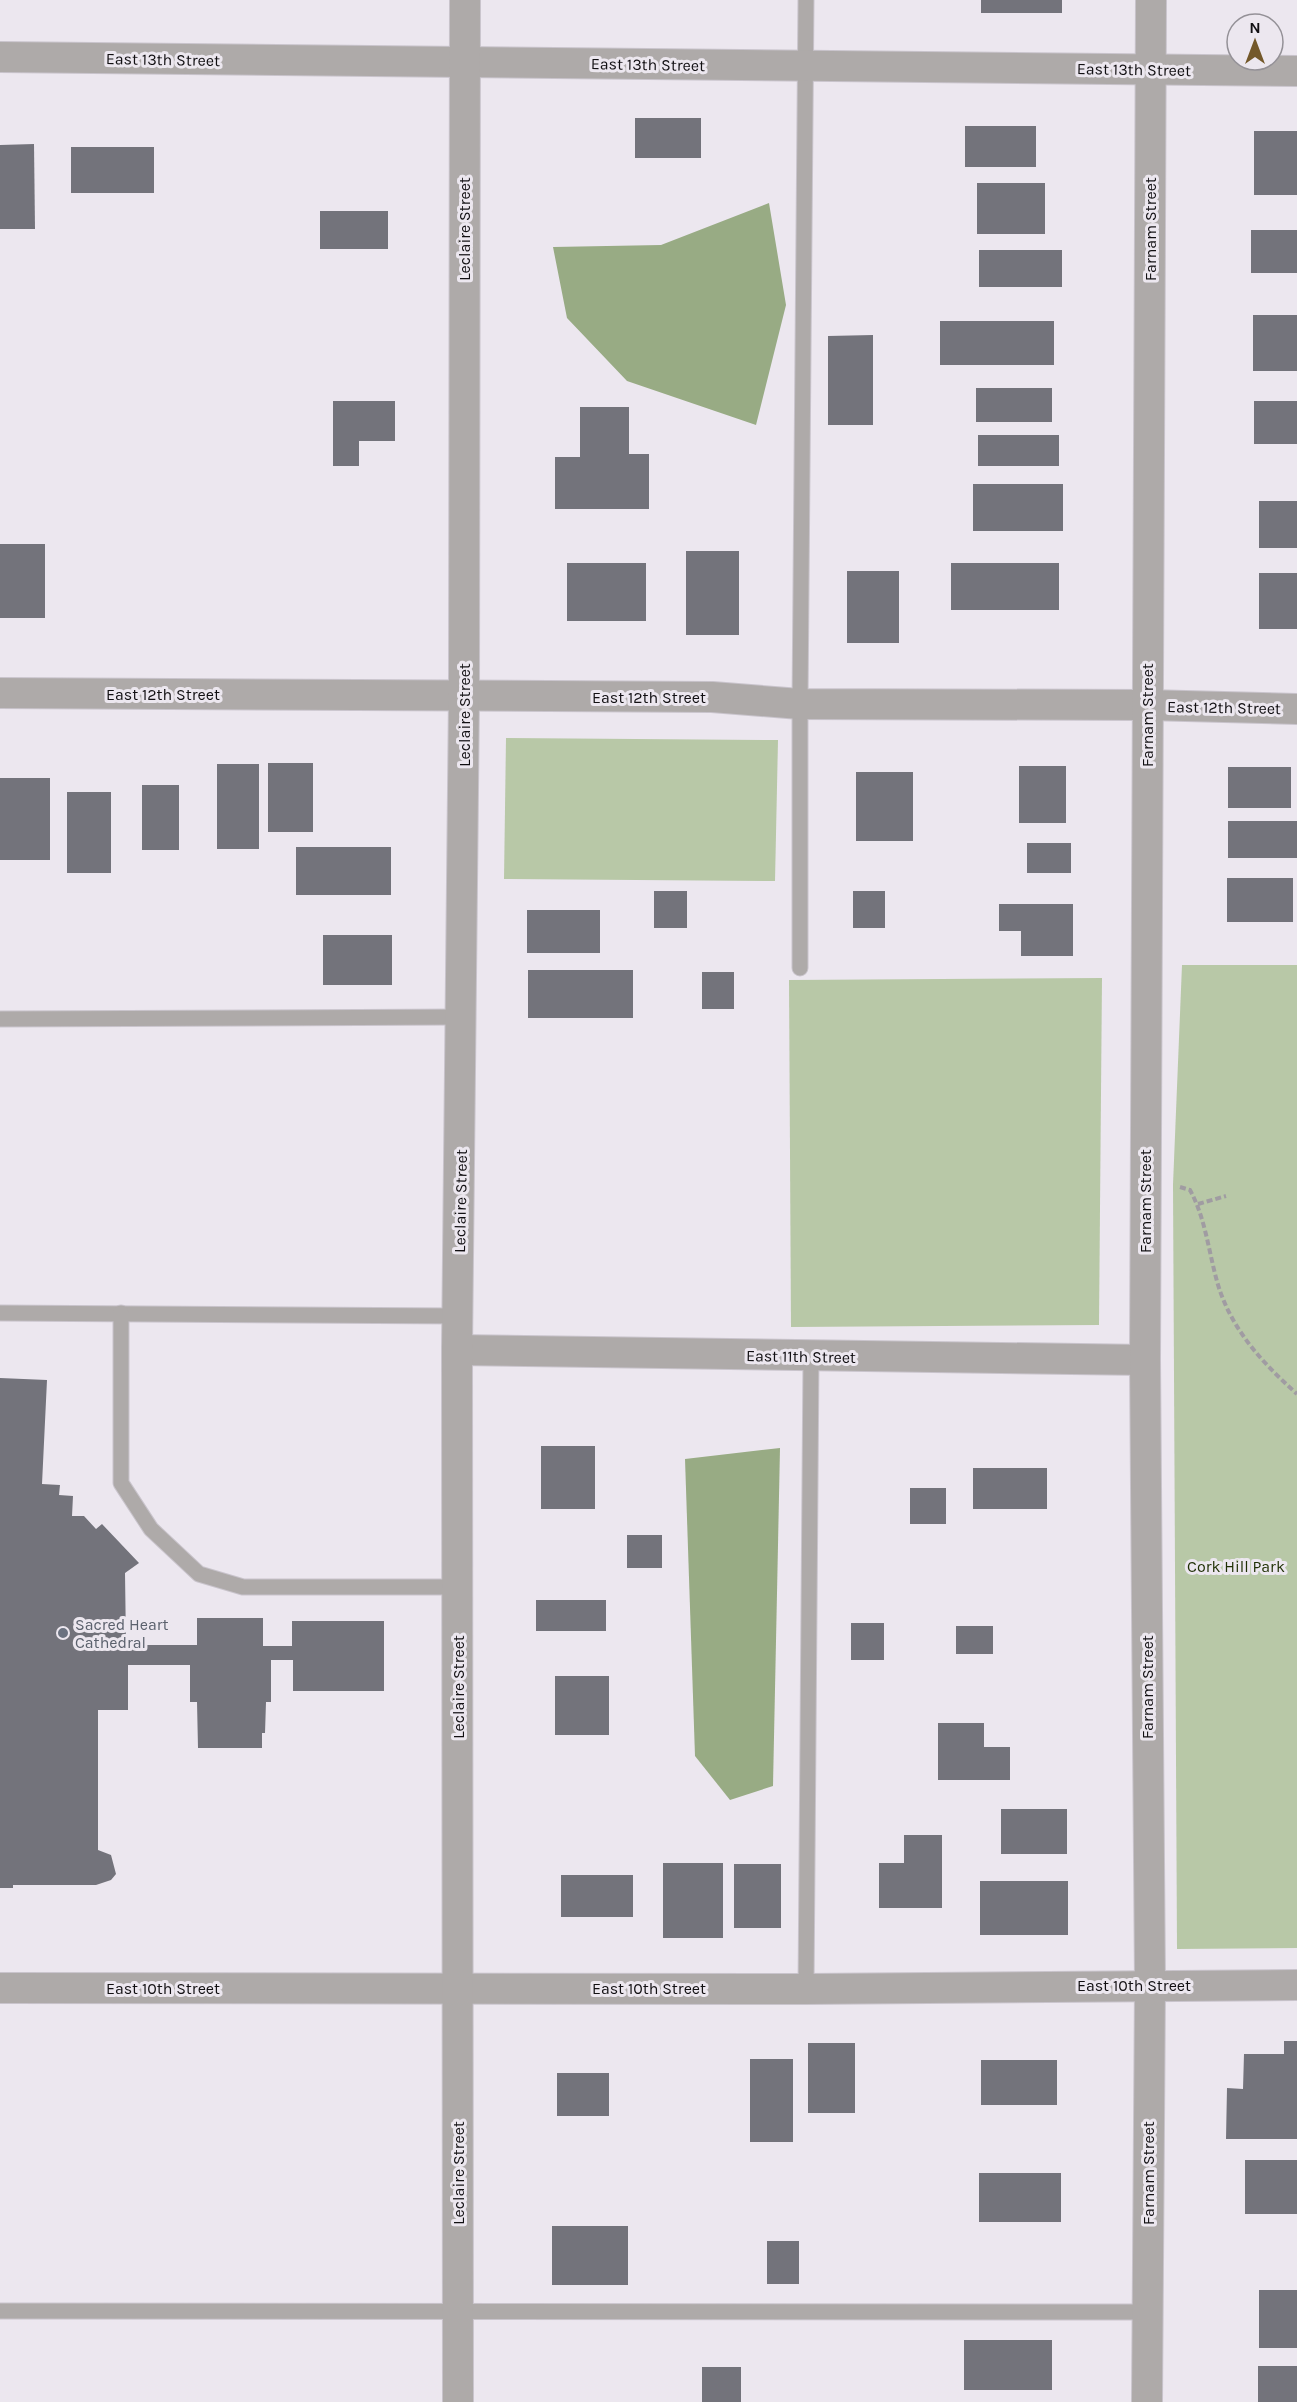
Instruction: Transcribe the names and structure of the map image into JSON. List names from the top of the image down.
{
  "streets": {
    "street": [
      "East 13th Street",
      "Leclaire Street",
      "Farnam Street",
      "East 12th Street",
      "East 11th Street",
      "East 10th Street"
    ]
  },
  "crossings": [
    ["East 13th Street", "Leclaire Street"],
    ["East 13th Street", "Farnam Street"],
    ["Leclaire Street", "East 12th Street"],
    ["Leclaire Street", "East 11th Street"],
    ["Leclaire Street", "East 10th Street"],
    ["Farnam Street", "East 12th Street"],
    ["Farnam Street", "East 11th Street"],
    ["Farnam Street", "East 10th Street"]
  ],
  "parks": ["Cork Hill Park"],
  "places": ["Sacred Heart Cathedral"],
  "north": "top"
}
